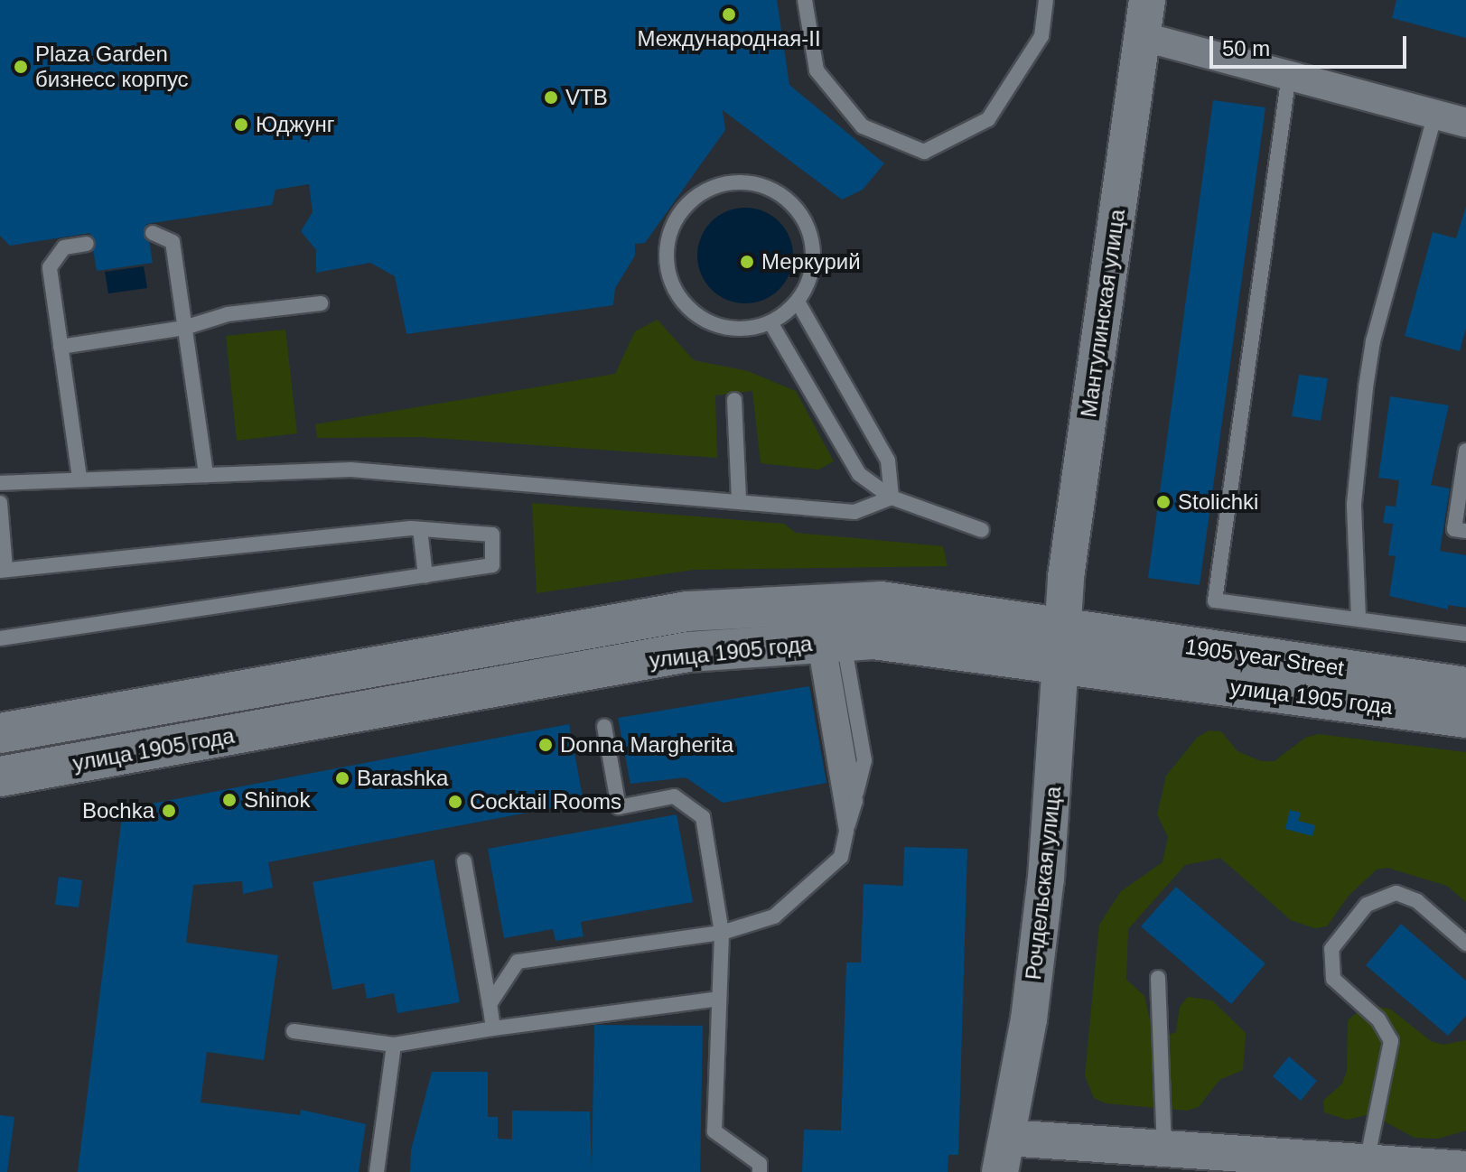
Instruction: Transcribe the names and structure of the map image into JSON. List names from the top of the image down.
{
  "streets": {
    "main road": ["улица 1905 года", "1905 year Street"],
    "street": ["Мантулинская улица", "Рочдельская улица"]
  },
  "crossings": [
    ["Мантулинская улица", "улица 1905 года"],
    ["Мантулинская улица", "1905 year Street"],
    ["Мантулинская улица", "Рочдельская улица"],
    ["улица 1905 года", "1905 year Street"],
    ["улица 1905 года", "Рочдельская улица"],
    ["1905 year Street", "Рочдельская улица"]
  ],
  "places": [
    "Международная-II",
    "Plaza Garden бизнесс корпус",
    "VTB",
    "Юджунг",
    "Меркурий",
    "Stolichki",
    "Donna Margherita",
    "Barashka",
    "Shinok",
    "Cocktail Rooms",
    "Bochka"
  ],
  "scale_bar": "50 m"
}
